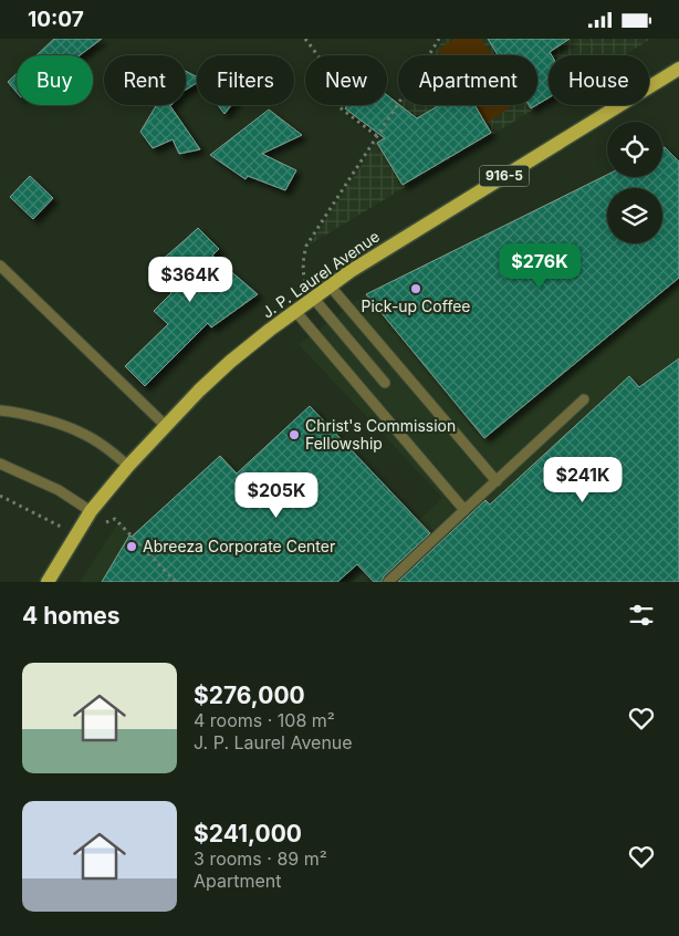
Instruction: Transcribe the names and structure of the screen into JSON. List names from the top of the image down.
{
  "streets": {
    "main road": ["916-5", "J. P. Laurel Avenue"]
  },
  "places": ["Pick-up Coffee", "Christ's Commission Fellowship", "Abreeza Corporate Center"],
  "page": {
    "status": "10:07",
    "chip": [
      "Buy",
      "Rent",
      "Filters",
      "New",
      "Apartment",
      "House"
    ],
    "price": [
      "$276K",
      "$364K",
      "$241K",
      "$205K"
    ],
    "heading": "4 homes",
    "list": [
      {
        "name": "$276,000",
        "note": "4 rooms · 108 m² · J. P. Laurel Avenue"
      },
      {
        "name": "$241,000",
        "note": "3 rooms · 89 m² · Apartment"
      }
    ]
  }
}
